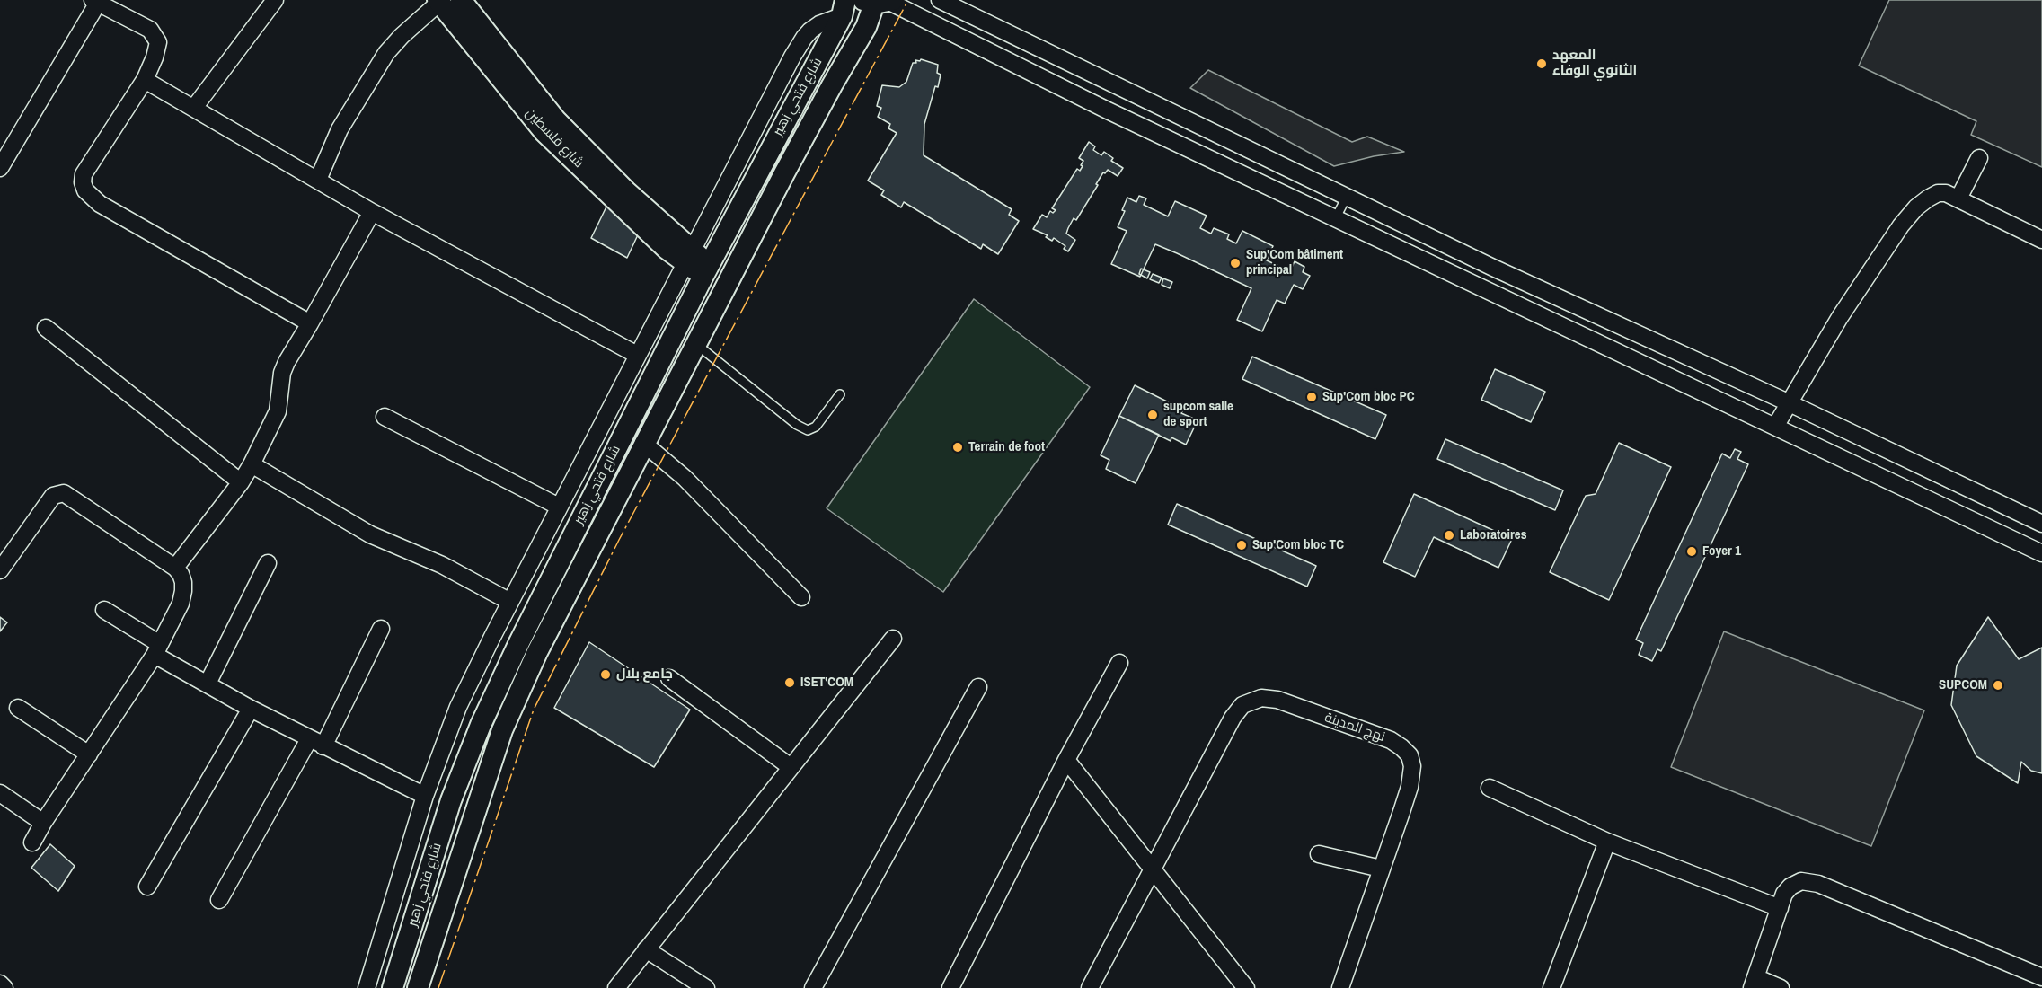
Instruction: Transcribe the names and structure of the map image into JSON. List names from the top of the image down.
{
  "streets": {
    "street": ["شارع فتحي زهير", "شارع فلسطين", "نهج المدينة"]
  },
  "places": [
    "المعهد الثانوي الوفاء",
    "Sup'Com bâtiment principal",
    "Sup'Com bloc PC",
    "supcom salle de sport",
    "Terrain de foot",
    "Laboratoires",
    "Sup'Com bloc TC",
    "Foyer 1",
    "جامع بلال",
    "ISET'COM",
    "SUPCOM"
  ]
}
